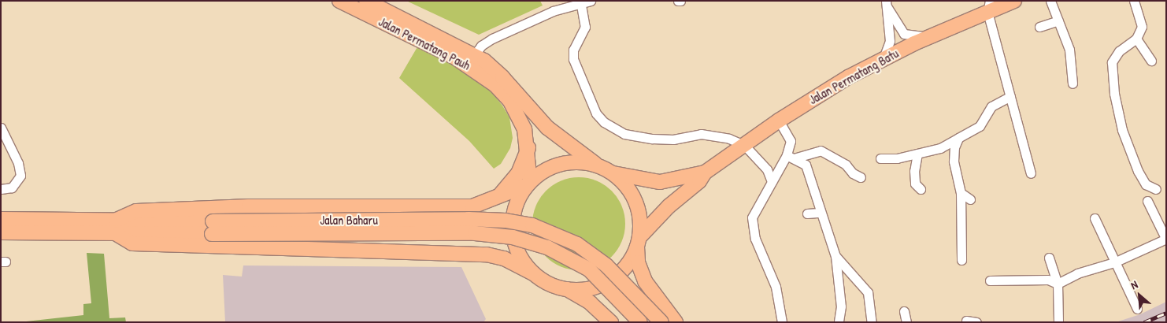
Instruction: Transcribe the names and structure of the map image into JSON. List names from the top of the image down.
{
  "streets": {
    "main road": ["Jalan Permatang Pauh", "Jalan Permatang Batu", "Jalan Baharu"]
  },
  "crossings": [
    ["Jalan Permatang Pauh", "Jalan Permatang Batu"]
  ],
  "north": "top left"
}
